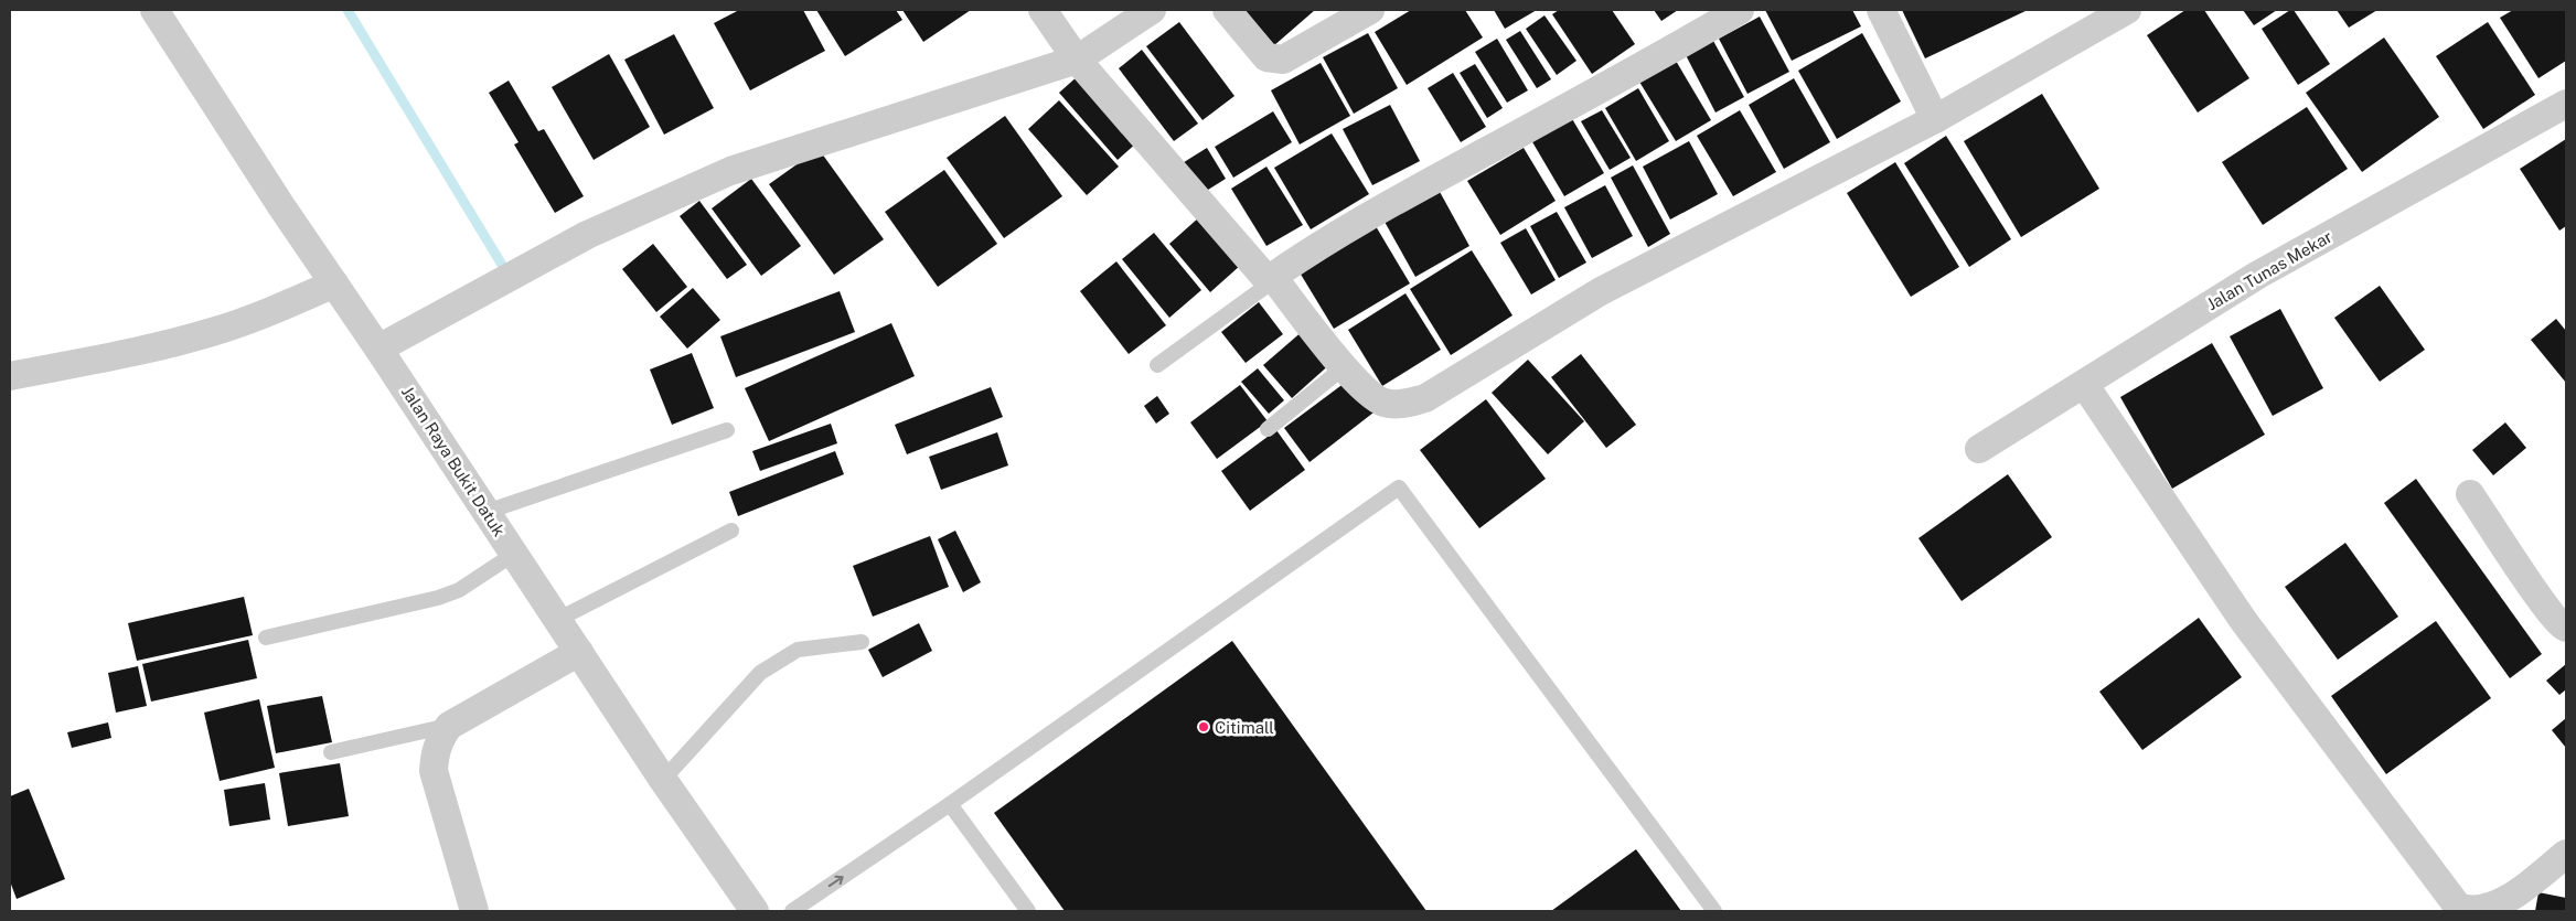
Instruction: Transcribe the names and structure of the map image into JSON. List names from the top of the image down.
{
  "streets": {
    "street": ["Jalan Tunas Mekar", "Jalan Raya Bukit Datuk"]
  },
  "places": ["Citimall"]
}
